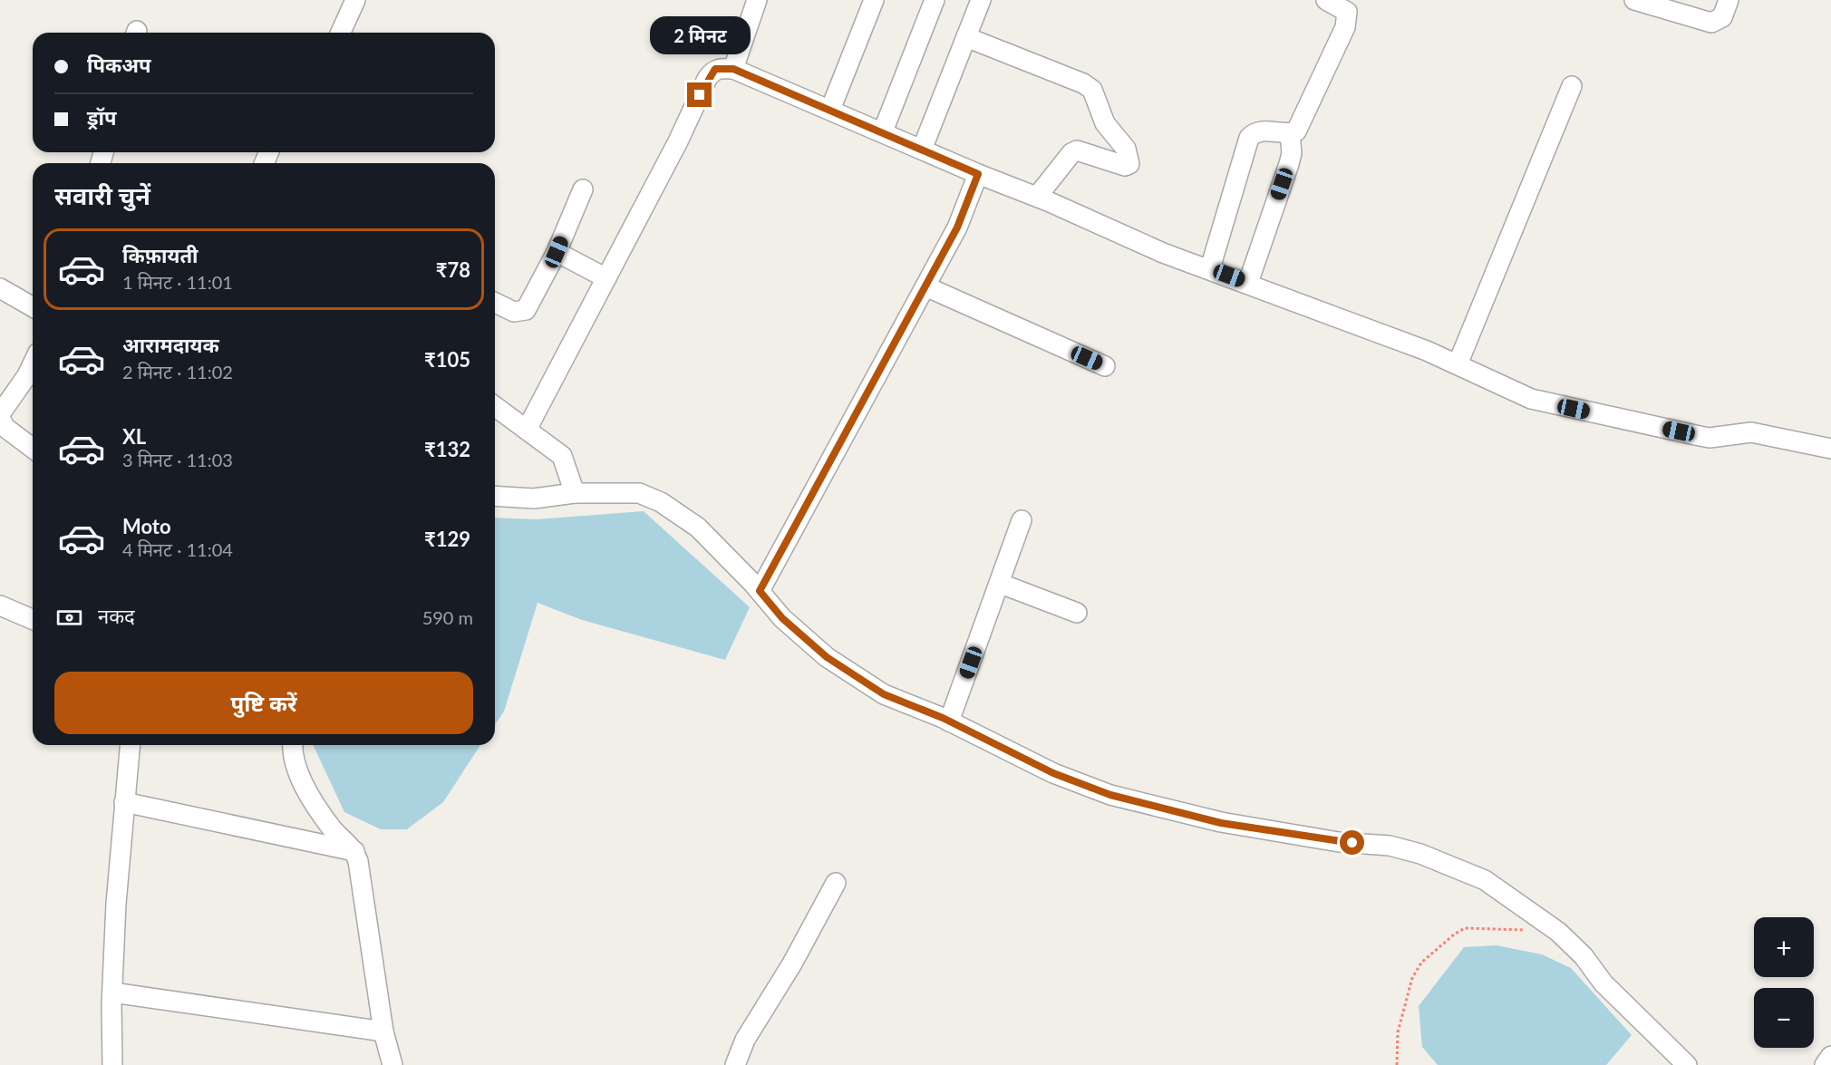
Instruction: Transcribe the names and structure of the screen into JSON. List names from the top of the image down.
{
  "page": {
    "bubble": "2 मिनट",
    "banner": ["पिकअप", "ड्रॉप"],
    "heading": "सवारी चुनें",
    "list": [
      {
        "name": "किफ़ायती",
        "note": "1 मिनट · 11:01",
        "value": "₹78"
      },
      {
        "name": "आरामदायक",
        "note": "2 मिनट · 11:02",
        "value": "₹105"
      },
      {
        "name": "XL",
        "note": "3 मिनट · 11:03",
        "value": "₹132"
      },
      {
        "name": "Moto",
        "note": "4 मिनट · 11:04",
        "value": "₹129"
      }
    ],
    "pay": ["नकद", "590 m"],
    "buttons": "पुष्टि करें",
    "map_buttons": ["+", "−"]
  }
}
